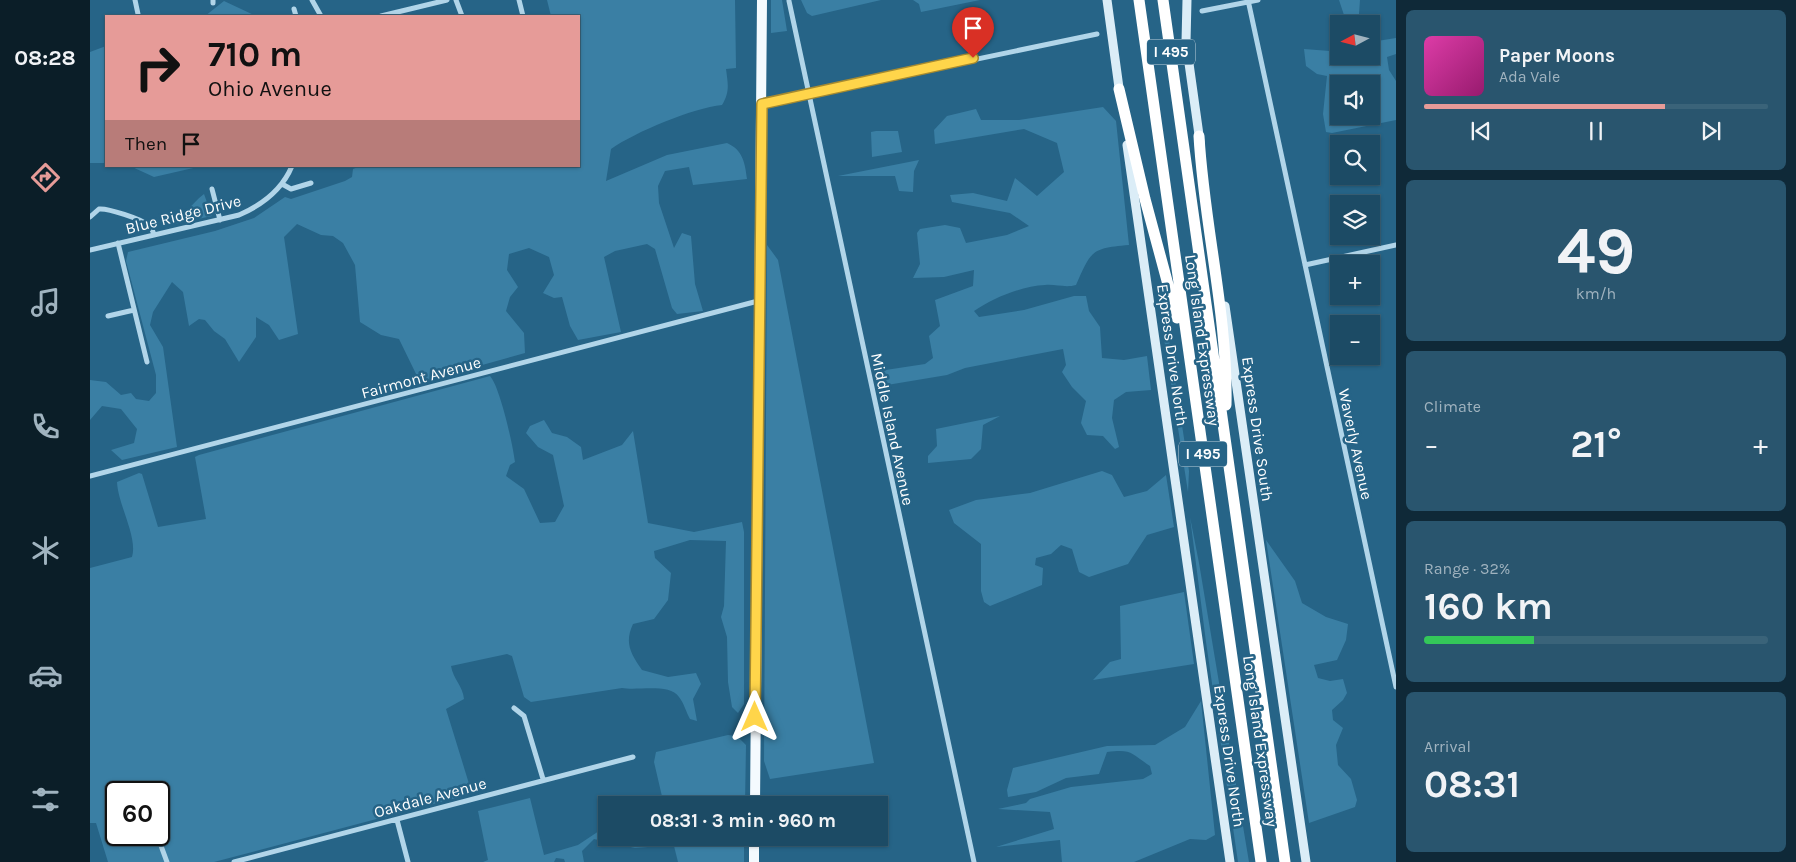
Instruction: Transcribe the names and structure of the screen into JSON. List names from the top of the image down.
{
  "streets": {
    "highway": ["I 495", "Long Island Expressway"],
    "main road": ["Express Drive North", "Express Drive South"],
    "street": [
      "Blue Ridge Drive",
      "Fairmont Avenue",
      "Middle Island Avenue",
      "Waverly Avenue",
      "Oakdale Avenue"
    ]
  },
  "north": "left",
  "page": {
    "tabs": "08:28",
    "map_buttons": ["+", "−"],
    "turn": ["710 m", "Ohio Avenue"],
    "song": ["Paper Moons", "Ada Vale"],
    "then": "Then",
    "tile": [
      ["49", "km/h"],
      "Climate",
      ["Range · 32%", "160 km"],
      ["Arrival", "08:31"]
    ],
    "heat": ["−", "21°", "+"],
    "limit": "60",
    "trip": "08:31 · 3 min · 960 m"
  }
}
